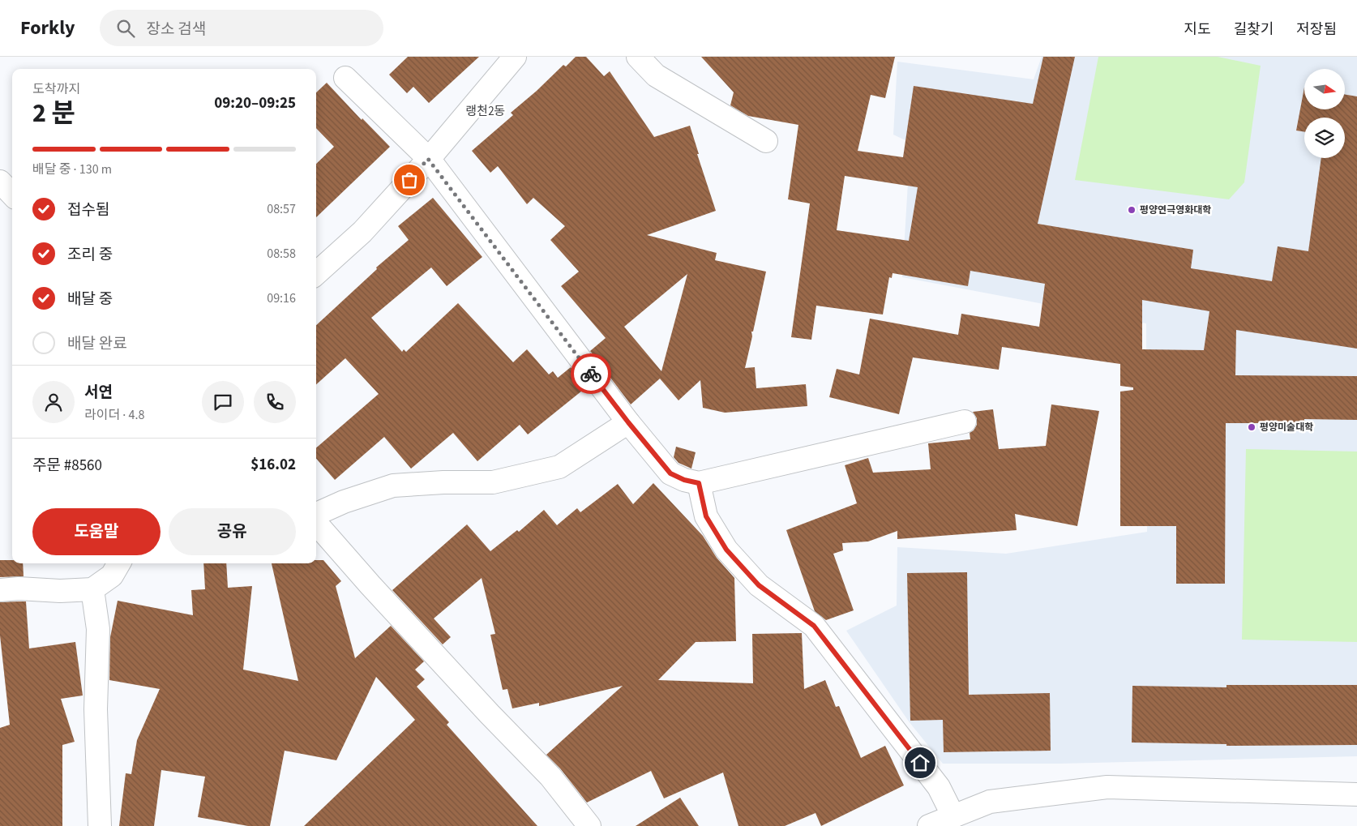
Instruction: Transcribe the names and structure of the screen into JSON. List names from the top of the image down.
{
  "districts": ["랭천2동"],
  "places": ["평양연극영화대학", "평양미술대학"],
  "north": "right",
  "page": {
    "header": "Forkly",
    "search": "장소 검색",
    "nav": ["지도", "길찾기", "저장됨"],
    "heading": ["2 분", "도착까지", "09:20–09:25"],
    "panel": [
      "서연",
      "라이더 · 4.8",
      "주문 #8560",
      "$16.02"
    ],
    "bar": "배달 중 · 130 m",
    "list": [
      ["접수됨", "08:57"],
      ["조리 중", "08:58"],
      ["배달 중", "09:16"],
      "배달 완료"
    ],
    "buttons": ["도움말", "공유"]
  }
}
